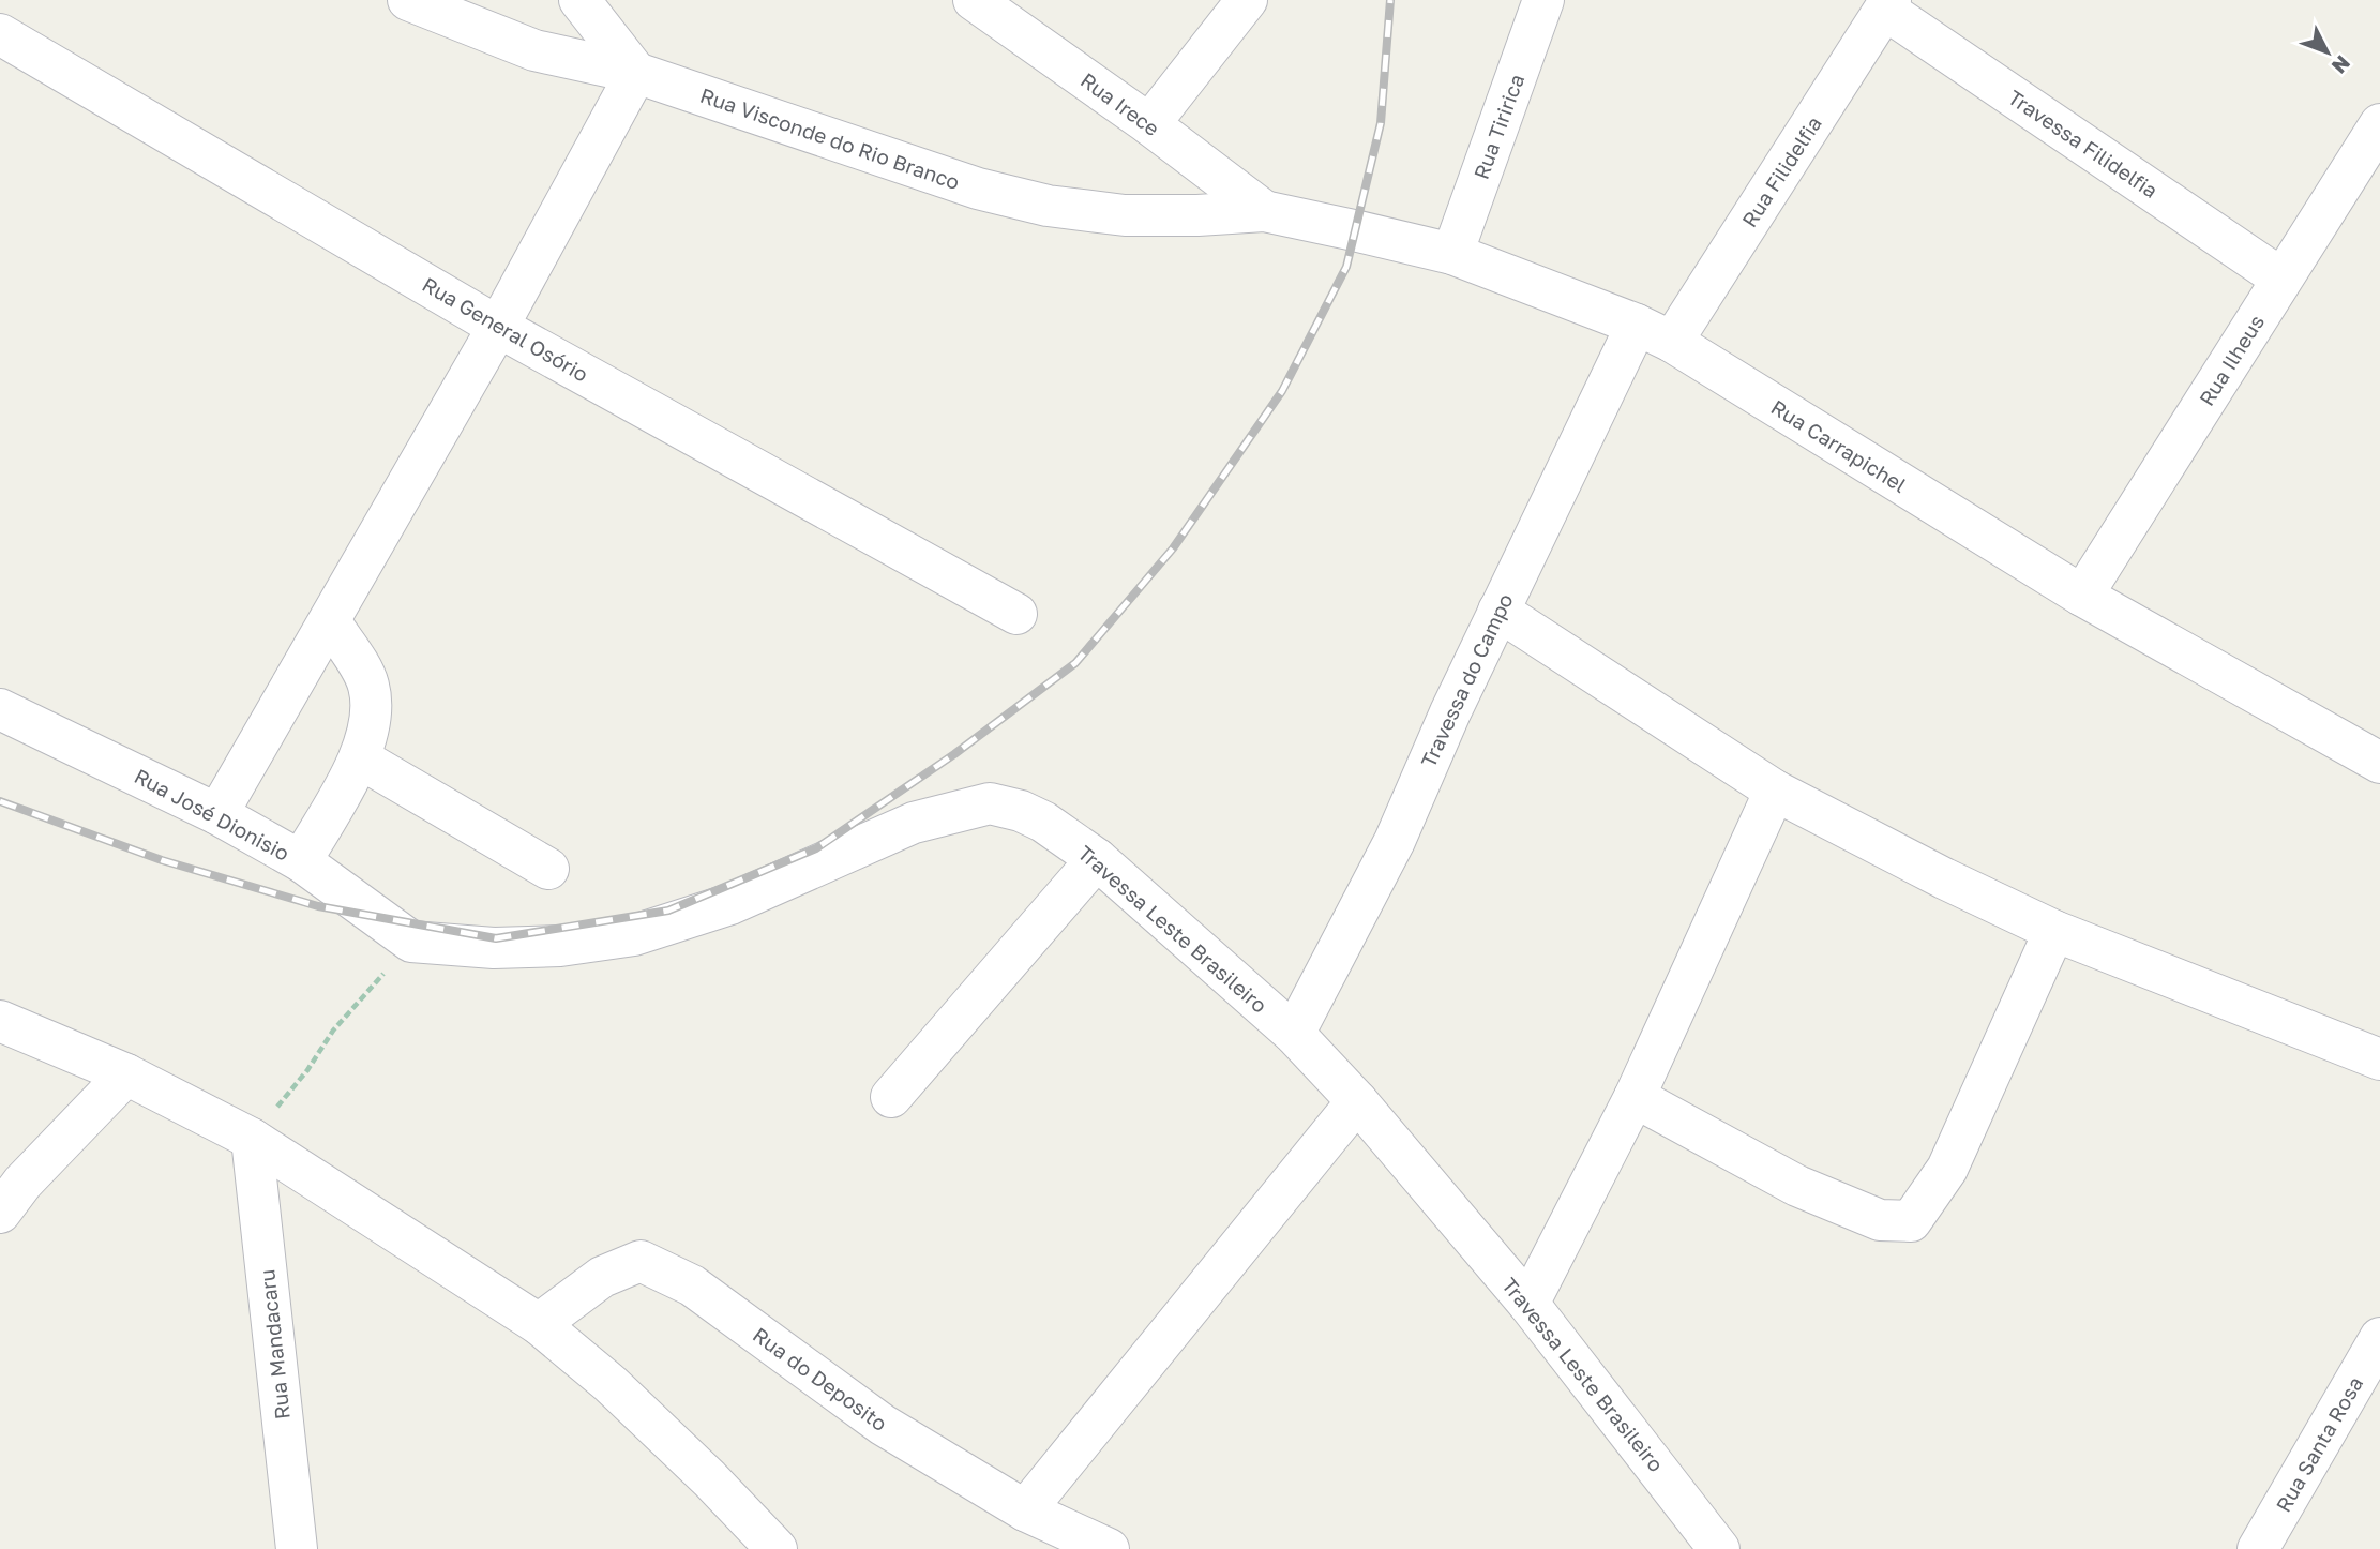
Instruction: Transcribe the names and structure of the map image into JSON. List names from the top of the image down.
{
  "streets": {
    "street": [
      "Rua Irece",
      "Rua Tiririca",
      "Rua Visconde do Rio Branco",
      "Travessa Filidelfia",
      "Rua Filidelfia",
      "Rua General Osório",
      "Rua Ilheus",
      "Rua Carrapichel",
      "Travessa do Campo",
      "Rua José Dionisio",
      "Travessa Leste Brasileiro",
      "Rua Mandacaru",
      "Rua do Deposito",
      "Rua Santa Rosa"
    ]
  },
  "crossings": [
    ["Rua Irece", "Rua Visconde do Rio Branco"],
    ["Rua Irece", "Rua Carrapichel"],
    ["Rua Tiririca", "Rua Carrapichel"],
    ["Rua Visconde do Rio Branco", "Rua Carrapichel"],
    ["Travessa Filidelfia", "Rua Filidelfia"],
    ["Travessa Filidelfia", "Rua Ilheus"],
    ["Rua Filidelfia", "Rua Carrapichel"],
    ["Rua Ilheus", "Rua Carrapichel"],
    ["Rua Carrapichel", "Travessa do Campo"],
    ["Travessa do Campo", "Travessa Leste Brasileiro"],
    ["Rua José Dionisio", "Travessa Leste Brasileiro"]
  ],
  "north": "bottom right"
}
